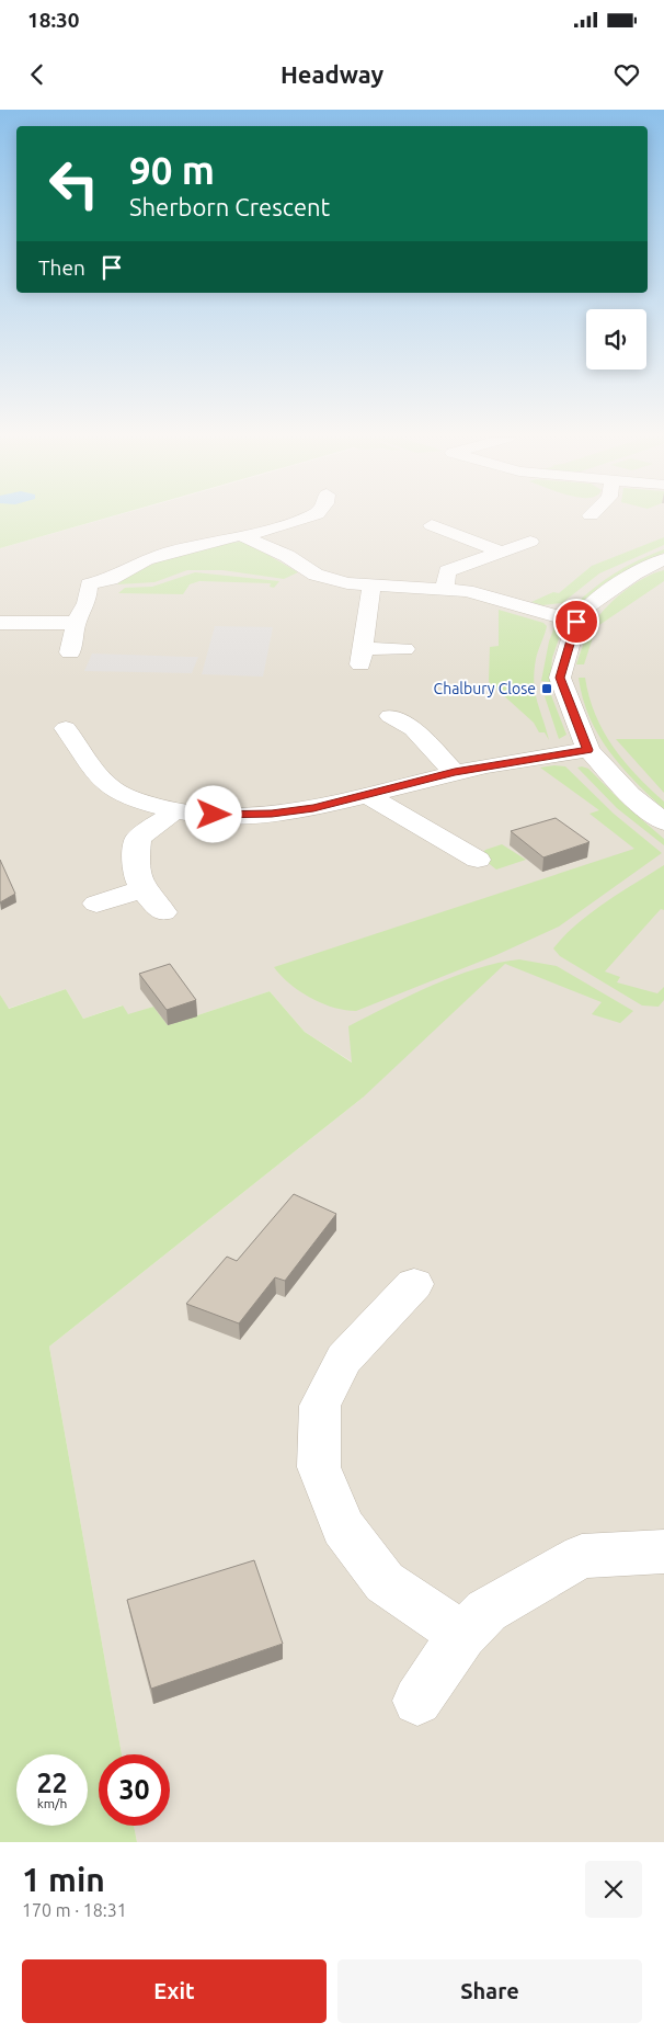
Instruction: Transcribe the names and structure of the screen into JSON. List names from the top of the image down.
{
  "places": {
    "transit": ["Chalbury Close"]
  },
  "page": {
    "status": "18:30",
    "header": "Headway",
    "turn": ["90 m", "Sherborn Crescent"],
    "then": "Then",
    "speed": "22 km/h",
    "limit": "30",
    "heading": ["1 min", "170 m · 18:31"],
    "buttons": ["Exit", "Share"]
  }
}
